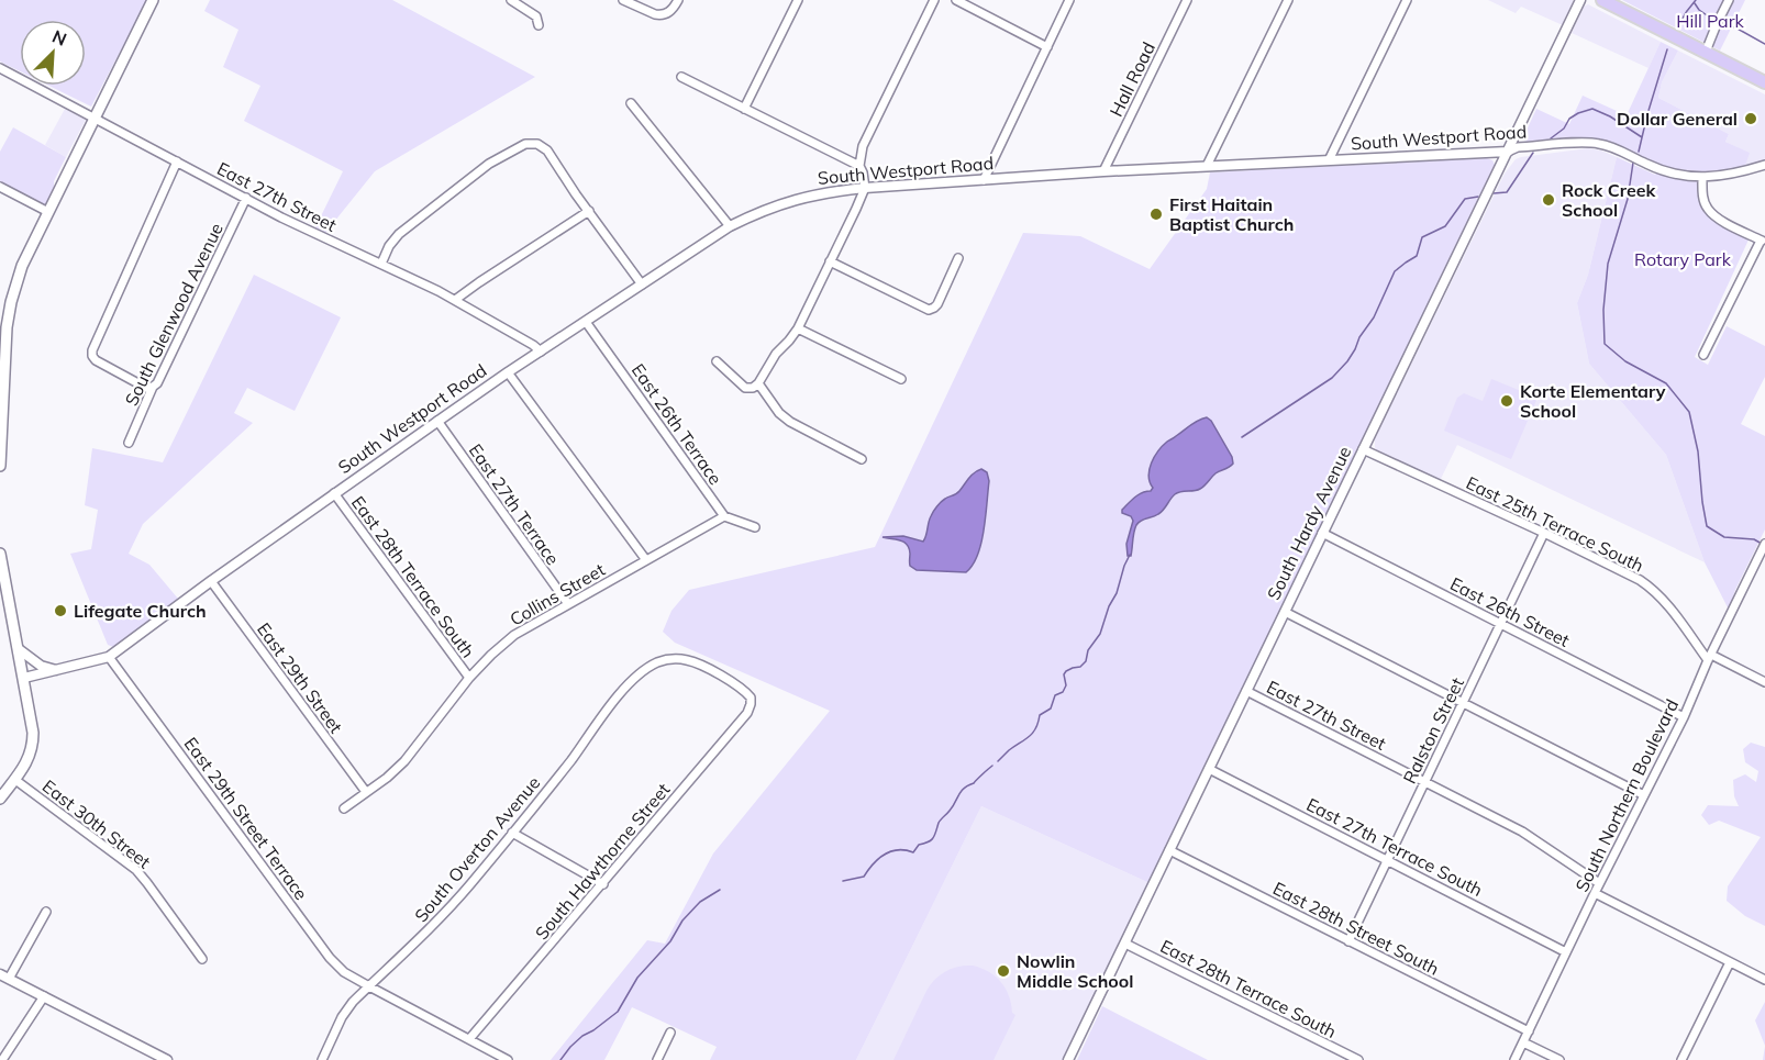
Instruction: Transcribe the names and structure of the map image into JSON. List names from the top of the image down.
{
  "streets": {
    "street": [
      "Hall Road",
      "South Westport Road",
      "East 27th Street",
      "South Glenwood Avenue",
      "East 26th Terrace",
      "East 27th Terrace",
      "South Hardy Avenue",
      "East 25th Terrace South",
      "East 28th Terrace South",
      "Collins Street",
      "East 26th Street",
      "East 29th Street",
      "Ralston Street",
      "South Northern Boulevard",
      "East 29th Street Terrace",
      "East 30th Street",
      "East 27th Terrace South",
      "South Overton Avenue",
      "South Hawthorne Street",
      "East 28th Street South"
    ]
  },
  "crossings": [
    ["Hall Road", "South Westport Road"],
    ["South Westport Road", "East 27th Street"],
    ["South Westport Road", "East 26th Terrace"],
    ["South Westport Road", "East 27th Terrace"],
    ["South Westport Road", "South Hardy Avenue"],
    ["South Westport Road", "East 28th Terrace South"],
    ["South Westport Road", "East 29th Street"],
    ["South Westport Road", "East 29th Street Terrace"],
    ["East 27th Street", "South Glenwood Avenue"],
    ["East 27th Street", "South Hardy Avenue"],
    ["East 27th Street", "Ralston Street"],
    ["East 27th Street", "South Northern Boulevard"],
    ["East 26th Terrace", "Collins Street"],
    ["East 27th Terrace", "Collins Street"],
    ["South Hardy Avenue", "East 25th Terrace South"],
    ["South Hardy Avenue", "East 28th Terrace South"],
    ["South Hardy Avenue", "East 26th Street"],
    ["South Hardy Avenue", "East 27th Terrace South"],
    ["South Hardy Avenue", "East 28th Street South"],
    ["East 25th Terrace South", "Ralston Street"],
    ["East 25th Terrace South", "South Northern Boulevard"],
    ["East 28th Terrace South", "Collins Street"],
    ["Collins Street", "East 29th Street"],
    ["East 26th Street", "Ralston Street"],
    ["East 26th Street", "South Northern Boulevard"],
    ["Ralston Street", "East 27th Terrace South"],
    ["Ralston Street", "East 28th Street South"],
    ["South Northern Boulevard", "East 27th Terrace South"],
    ["South Northern Boulevard", "East 28th Street South"],
    ["East 29th Street Terrace", "South Overton Avenue"],
    ["South Overton Avenue", "South Hawthorne Street"]
  ],
  "parks": ["Hill Park", "Rotary Park"],
  "places": [
    "Dollar General",
    "Rock Creek School",
    "First Haitain Baptist Church",
    "Korte Elementary School",
    "Lifegate Church",
    "Nowlin Middle School"
  ],
  "north": "top right"
}
